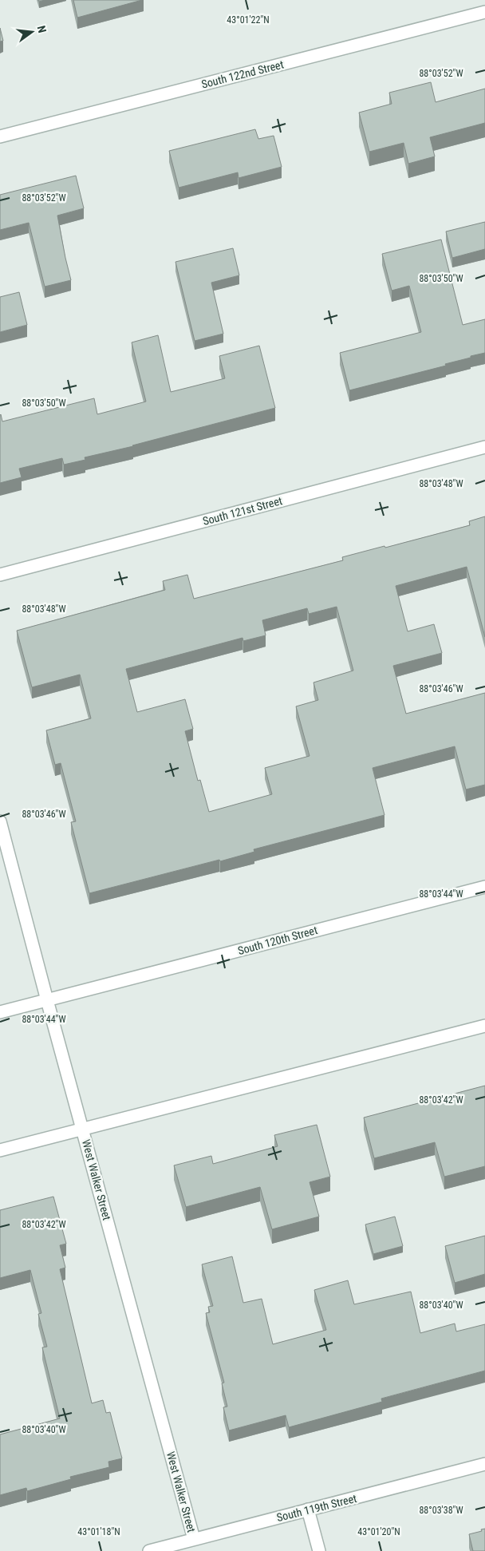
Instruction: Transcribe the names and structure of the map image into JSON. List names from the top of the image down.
{
  "streets": {
    "street": [
      "South 122nd Street",
      "South 121st Street",
      "South 120th Street",
      "West Walker Street",
      "South 119th Street"
    ]
  },
  "crossings": [
    ["South 120th Street", "West Walker Street"],
    ["West Walker Street", "South 119th Street"]
  ],
  "north": "right",
  "coordinates": [
    "43°01'22\"N",
    "88°03'52\"W",
    "88°03'50\"W",
    "88°03'48\"W",
    "88°03'46\"W",
    "88°03'44\"W",
    "88°03'42\"W",
    "88°03'40\"W",
    "88°03'38\"W",
    "43°01'18\"N",
    "43°01'20\"N"
  ]
}
